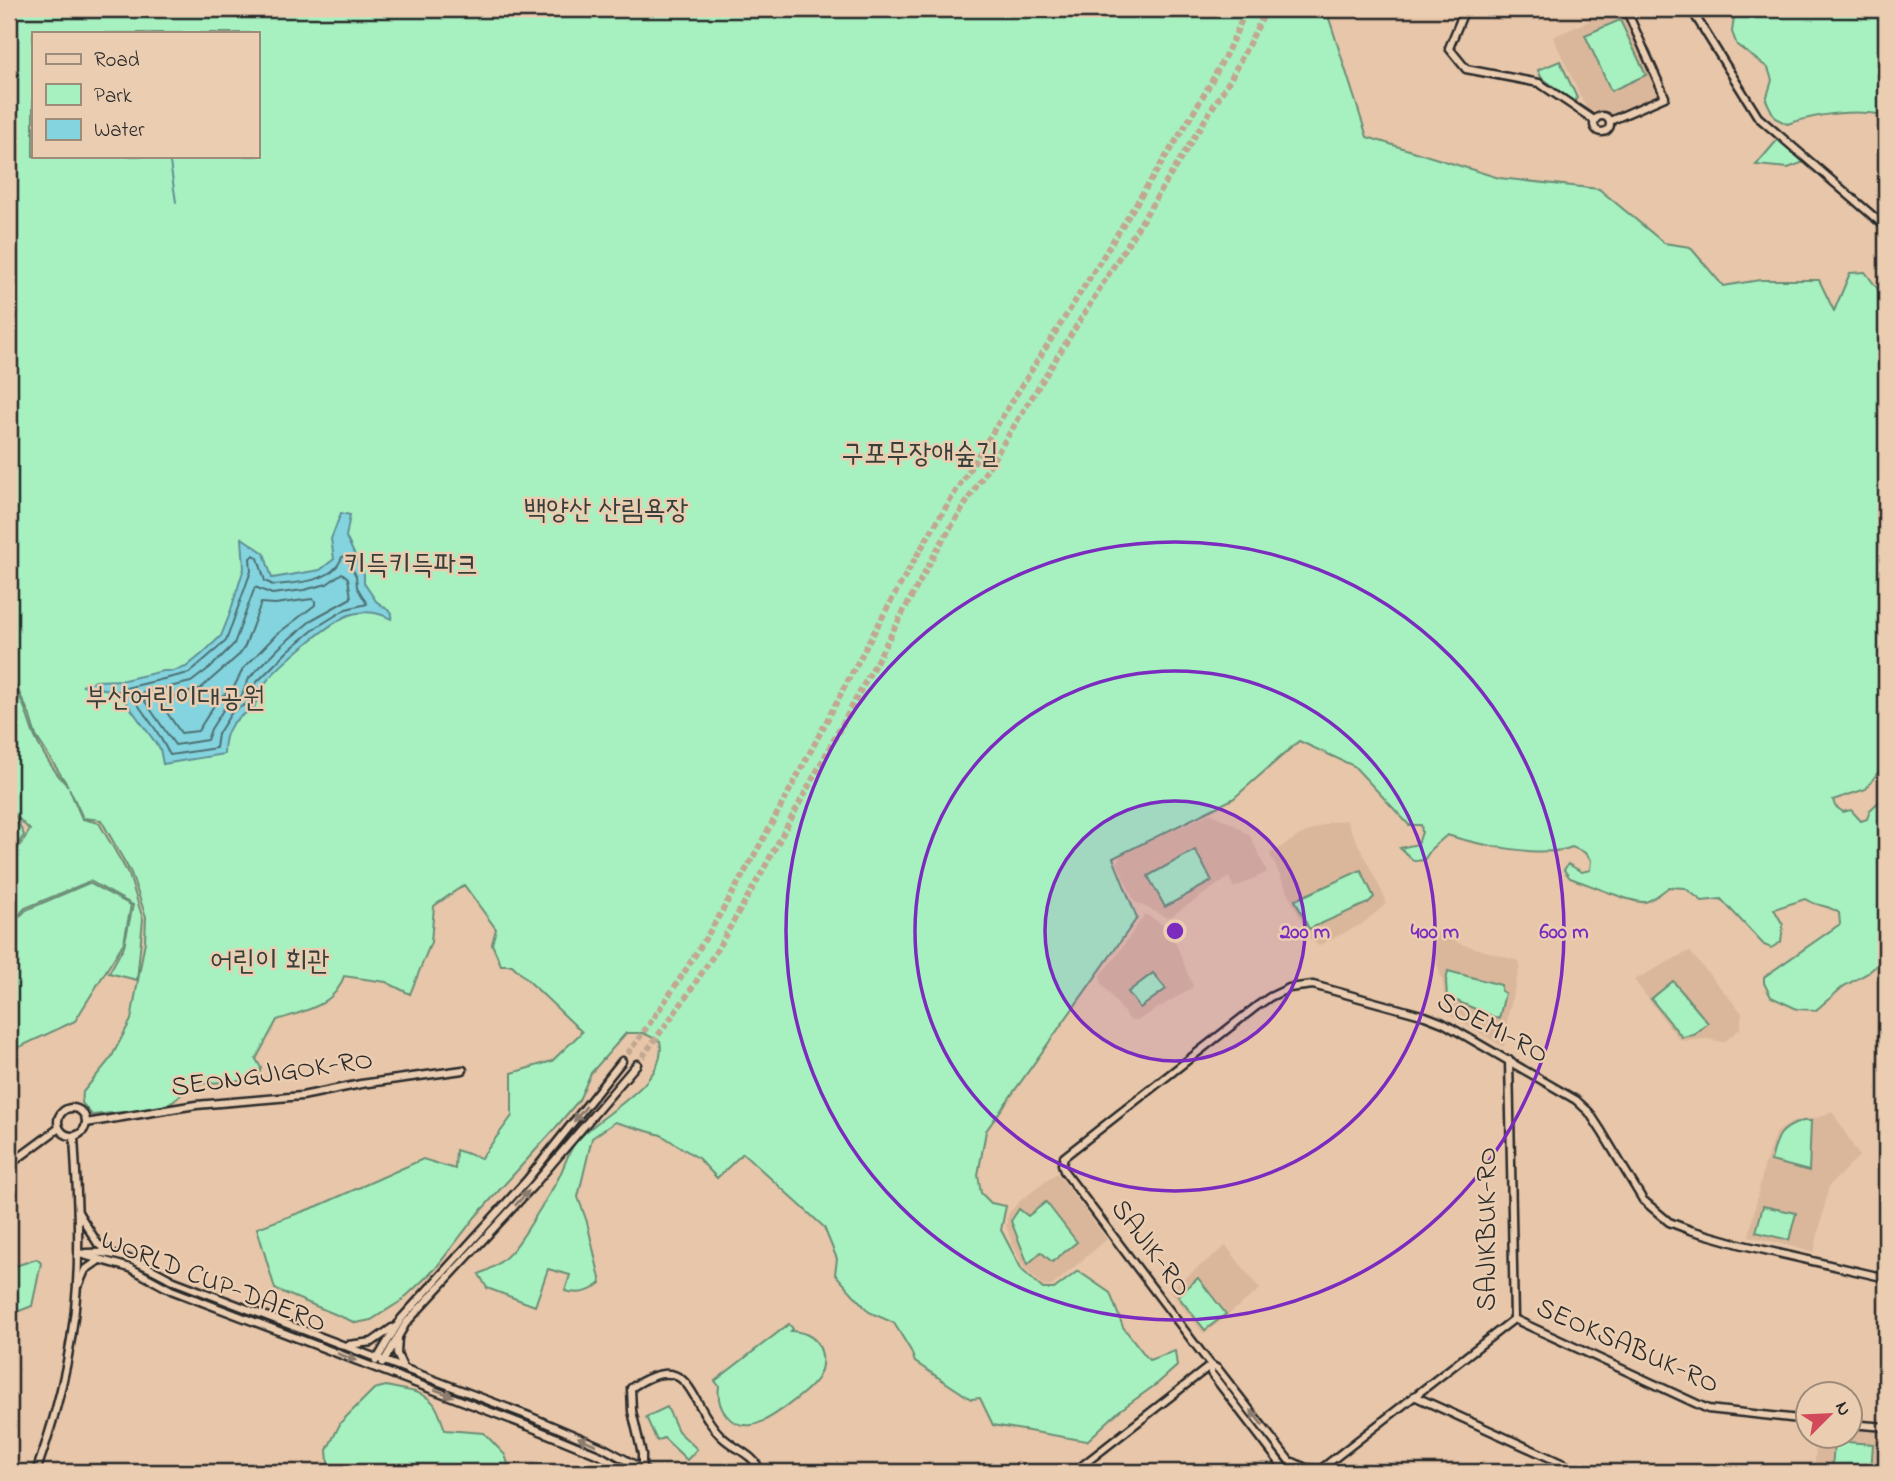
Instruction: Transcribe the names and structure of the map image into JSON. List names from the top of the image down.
{
  "streets": {
    "main road": [
      "SOEMI-RO",
      "SEONGJIGOK-RO",
      "SAJIKBUK-RO",
      "SAJIK-RO",
      "WORLD CUP-DAERO",
      "SEOKSABUK-RO"
    ]
  },
  "crossings": [
    ["SOEMI-RO", "SAJIKBUK-RO"],
    ["SOEMI-RO", "SAJIK-RO"],
    ["SAJIKBUK-RO", "SEOKSABUK-RO"]
  ],
  "parks": [
    "구포무장애숲길",
    "백양산 산림욕장",
    "키득키득파크",
    "부산어린이대공원",
    "어린이 회관"
  ],
  "legend": ["Road", "Park", "Water"],
  "north": "top right",
  "rings": ["200 m", "400 m", "600 m"]
}
